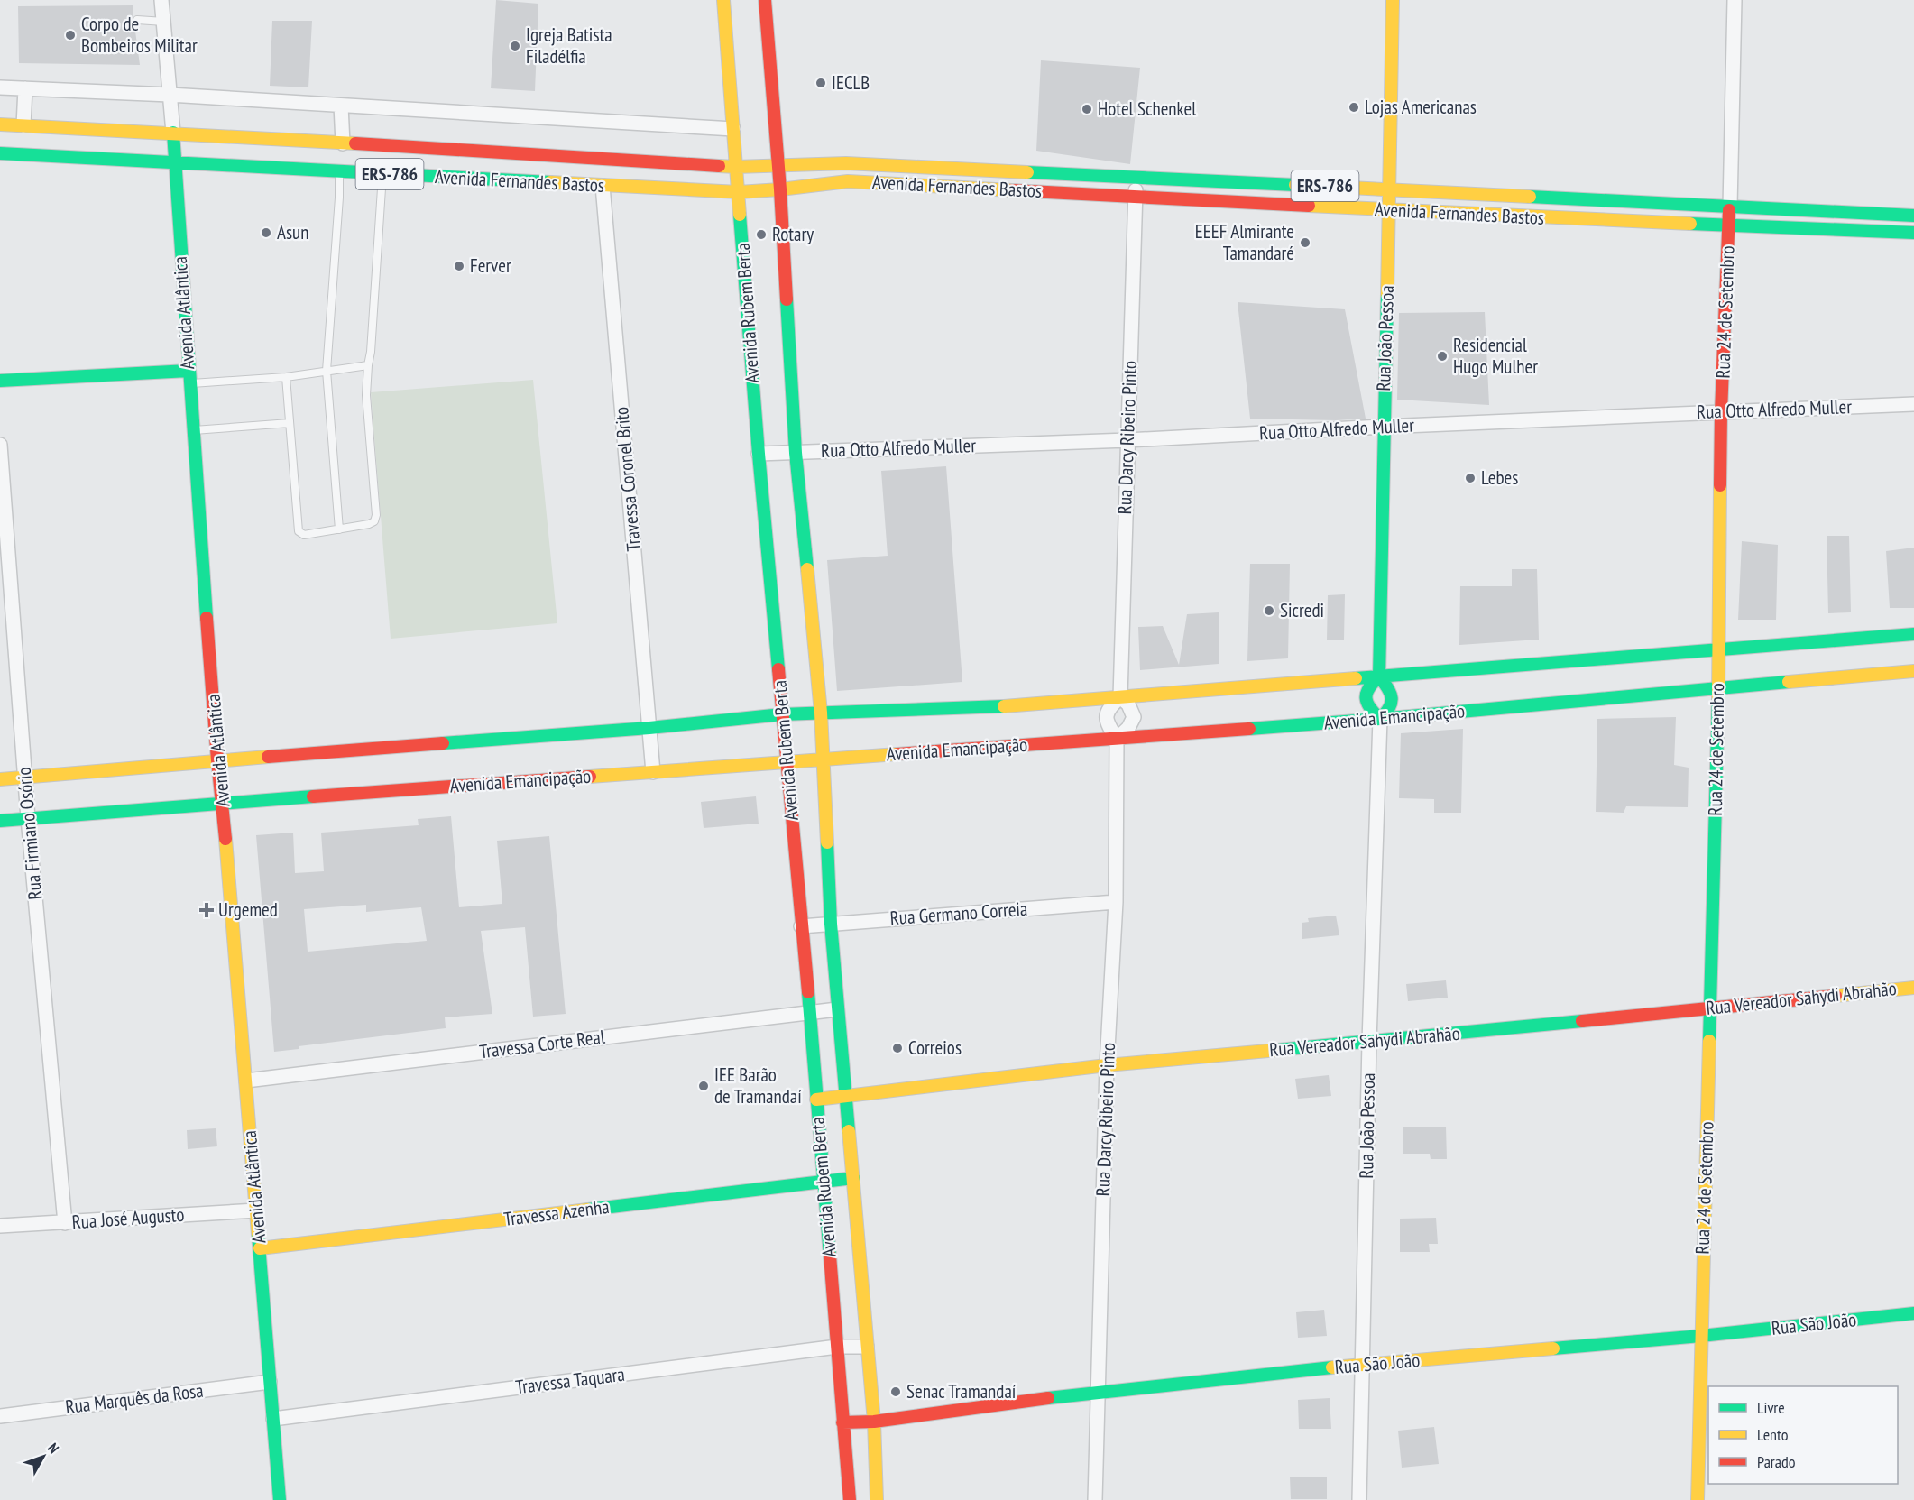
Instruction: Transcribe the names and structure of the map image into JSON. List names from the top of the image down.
{
  "streets": {
    "main road": [
      "ERS-786",
      "Avenida Fernandes Bastos",
      "Rua 24 de Setembro",
      "Avenida Atlântica",
      "Avenida Rubem Berta",
      "Rua João Pessoa",
      "Avenida Emancipação",
      "Rua Vereador Sahydi Abrahão",
      "Travessa Azenha",
      "Rua São João"
    ],
    "street": [
      "Rua Otto Alfredo Muller",
      "Rua Darcy Ribeiro Pinto",
      "Travessa Coronel Brito",
      "Rua Firmiano Osório",
      "Rua Germano Correia",
      "Travessa Corte Real",
      "Rua José Augusto",
      "Travessa Taquara",
      "Rua Marquês da Rosa"
    ]
  },
  "crossings": [
    ["Avenida Fernandes Bastos", "Rua 24 de Setembro"],
    ["Avenida Fernandes Bastos", "Avenida Atlântica"],
    ["Avenida Fernandes Bastos", "Avenida Rubem Berta"],
    ["Avenida Fernandes Bastos", "Rua João Pessoa"],
    ["Avenida Fernandes Bastos", "Rua Darcy Ribeiro Pinto"],
    ["Avenida Fernandes Bastos", "Travessa Coronel Brito"],
    ["Rua 24 de Setembro", "Rua Otto Alfredo Muller"],
    ["Rua 24 de Setembro", "Avenida Emancipação"],
    ["Rua 24 de Setembro", "Rua Vereador Sahydi Abrahão"],
    ["Rua 24 de Setembro", "Rua São João"],
    ["Avenida Atlântica", "Avenida Emancipação"],
    ["Avenida Atlântica", "Travessa Corte Real"],
    ["Avenida Atlântica", "Travessa Azenha"],
    ["Avenida Atlântica", "Rua José Augusto"],
    ["Avenida Atlântica", "Travessa Taquara"],
    ["Avenida Atlântica", "Rua Marquês da Rosa"],
    ["Avenida Rubem Berta", "Rua Otto Alfredo Muller"],
    ["Avenida Rubem Berta", "Avenida Emancipação"],
    ["Avenida Rubem Berta", "Rua Germano Correia"],
    ["Avenida Rubem Berta", "Rua Vereador Sahydi Abrahão"],
    ["Avenida Rubem Berta", "Travessa Corte Real"],
    ["Avenida Rubem Berta", "Travessa Azenha"],
    ["Avenida Rubem Berta", "Rua São João"],
    ["Avenida Rubem Berta", "Travessa Taquara"],
    ["Rua João Pessoa", "Rua Otto Alfredo Muller"],
    ["Rua João Pessoa", "Avenida Emancipação"],
    ["Rua João Pessoa", "Rua Vereador Sahydi Abrahão"],
    ["Rua João Pessoa", "Rua São João"],
    ["Rua Otto Alfredo Muller", "Rua Darcy Ribeiro Pinto"],
    ["Rua Darcy Ribeiro Pinto", "Avenida Emancipação"],
    ["Rua Darcy Ribeiro Pinto", "Rua Germano Correia"],
    ["Rua Darcy Ribeiro Pinto", "Rua Vereador Sahydi Abrahão"],
    ["Rua Darcy Ribeiro Pinto", "Rua São João"],
    ["Travessa Coronel Brito", "Avenida Emancipação"],
    ["Avenida Emancipação", "Rua Firmiano Osório"],
    ["Rua Firmiano Osório", "Rua José Augusto"]
  ],
  "places": {
    "other": [
      "Corpo de Bombeiros Militar",
      "Igreja Batista Filadélfia",
      "IECLB",
      "Lojas Americanas",
      "Hotel Schenkel",
      "Asun",
      "Rotary",
      "EEEF Almirante Tamandaré",
      "Ferver",
      "Residencial Hugo Mulher",
      "Lebes",
      "Sicredi",
      "Correios",
      "IEE Barão de Tramandaí",
      "Senac Tramandaí"
    ],
    "health": ["Urgemed"]
  },
  "legend": ["Livre", "Lento", "Parado"],
  "north": "top right"
}
